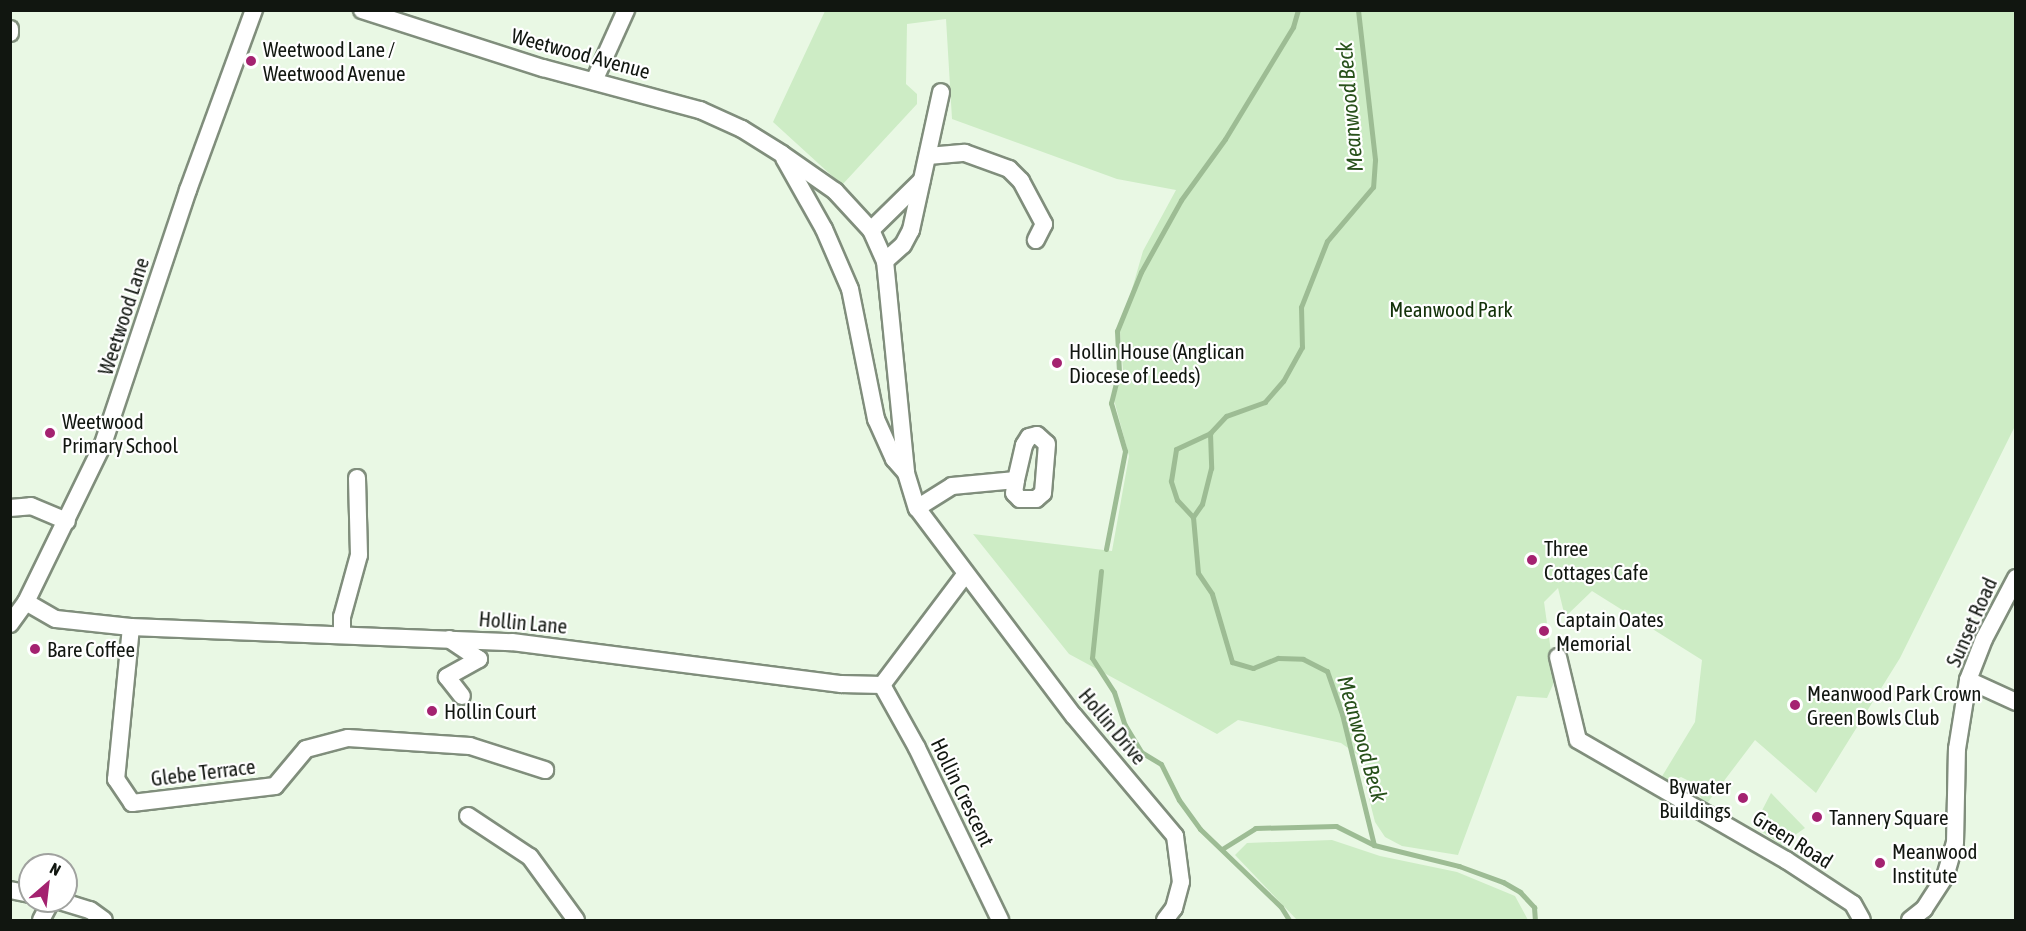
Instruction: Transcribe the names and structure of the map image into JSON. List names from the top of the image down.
{
  "streets": {
    "street": [
      "Weetwood Avenue",
      "Weetwood Lane",
      "Hollin Lane",
      "Sunset Road",
      "Hollin Drive",
      "Glebe Terrace",
      "Hollin Crescent",
      "Green Road"
    ]
  },
  "crossings": [
    ["Weetwood Avenue", "Hollin Drive"],
    ["Weetwood Lane", "Hollin Lane"],
    ["Hollin Lane", "Glebe Terrace"],
    ["Hollin Lane", "Hollin Crescent"]
  ],
  "water": ["Meanwood Beck"],
  "parks": ["Meanwood Park"],
  "places": [
    "Weetwood Lane / Weetwood Avenue",
    "Hollin House (Anglican Diocese of Leeds)",
    "Weetwood Primary School",
    "Three Cottages Cafe",
    "Captain Oates Memorial",
    "Bare Coffee",
    "Meanwood Park Crown Green Bowls Club",
    "Hollin Court",
    "Bywater Buildings",
    "Tannery Square",
    "Meanwood Institute"
  ],
  "north": "top right"
}
